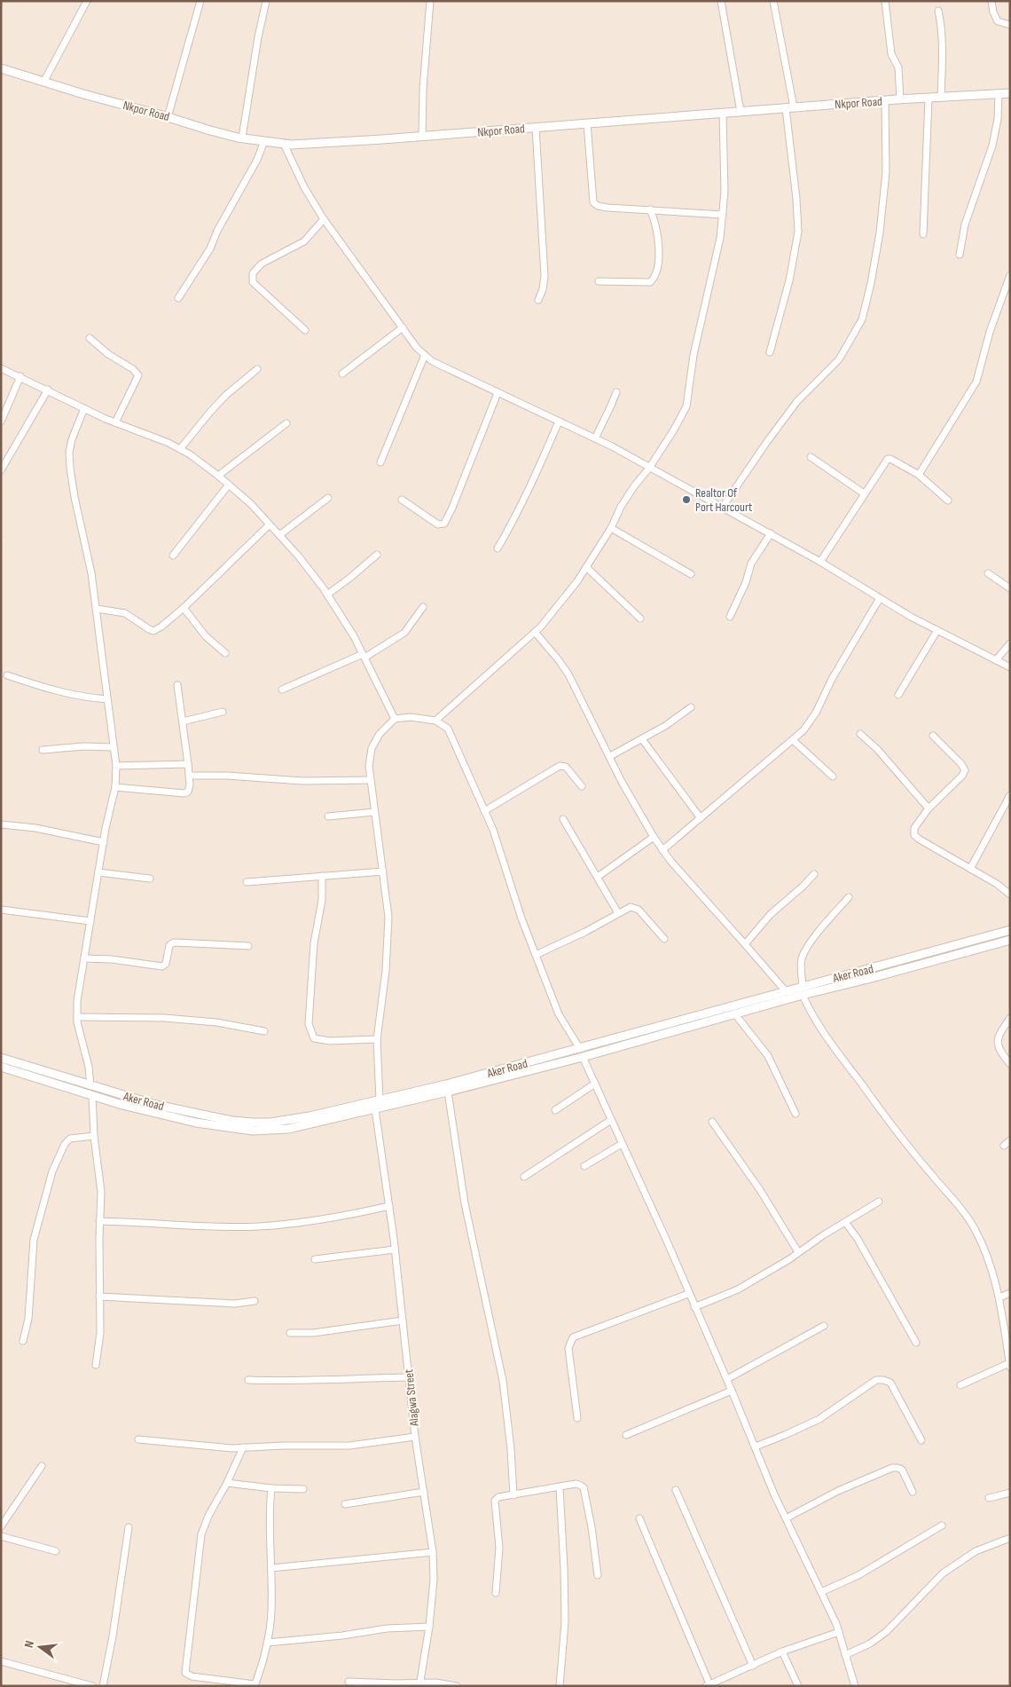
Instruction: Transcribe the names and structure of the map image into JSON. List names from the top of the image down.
{
  "streets": {
    "street": ["Nkpor Road", "Aker Road", "Alagwa Street"]
  },
  "crossings": [
    ["Aker Road", "Alagwa Street"]
  ],
  "places": ["Realtor Of Port Harcourt"],
  "north": "left"
}
